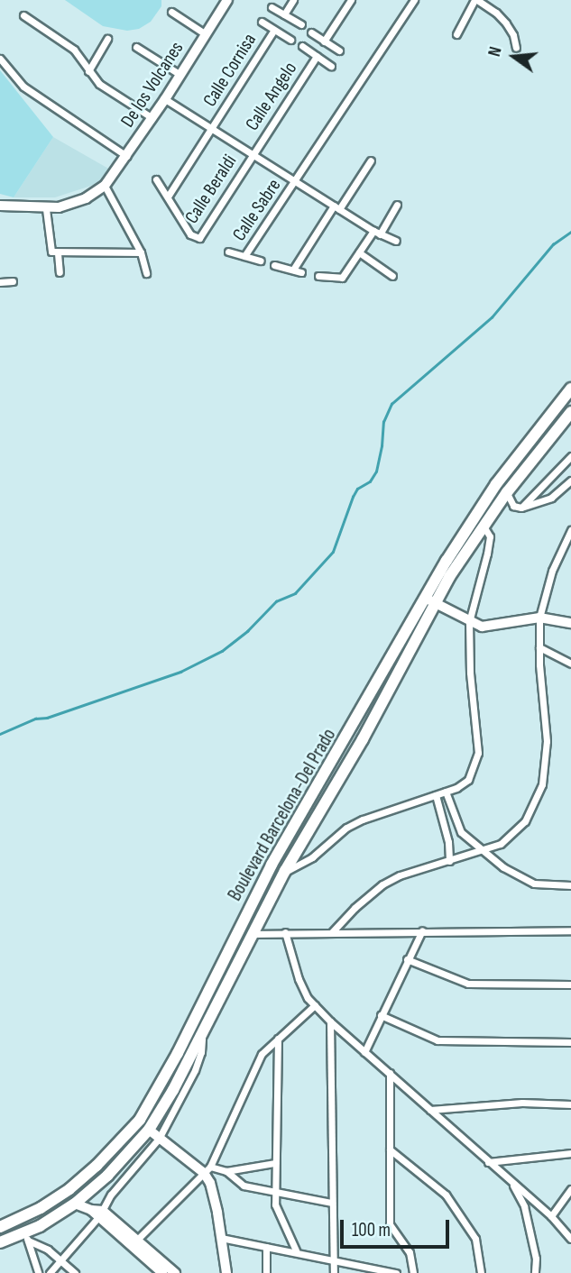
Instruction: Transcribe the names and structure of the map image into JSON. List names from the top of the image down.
{
  "streets": {
    "main road": ["Boulevard Barcelona-Del Prado"],
    "street": [
      "Calle Cornisa",
      "De los Volcanes",
      "Calle Angelo",
      "Calle Beraldi",
      "Calle Sabre"
    ]
  },
  "crossings": [
    ["Calle Cornisa", "Calle Beraldi"],
    ["Calle Angelo", "Calle Beraldi"]
  ],
  "scale_bar": "100 m",
  "north": "left"
}
